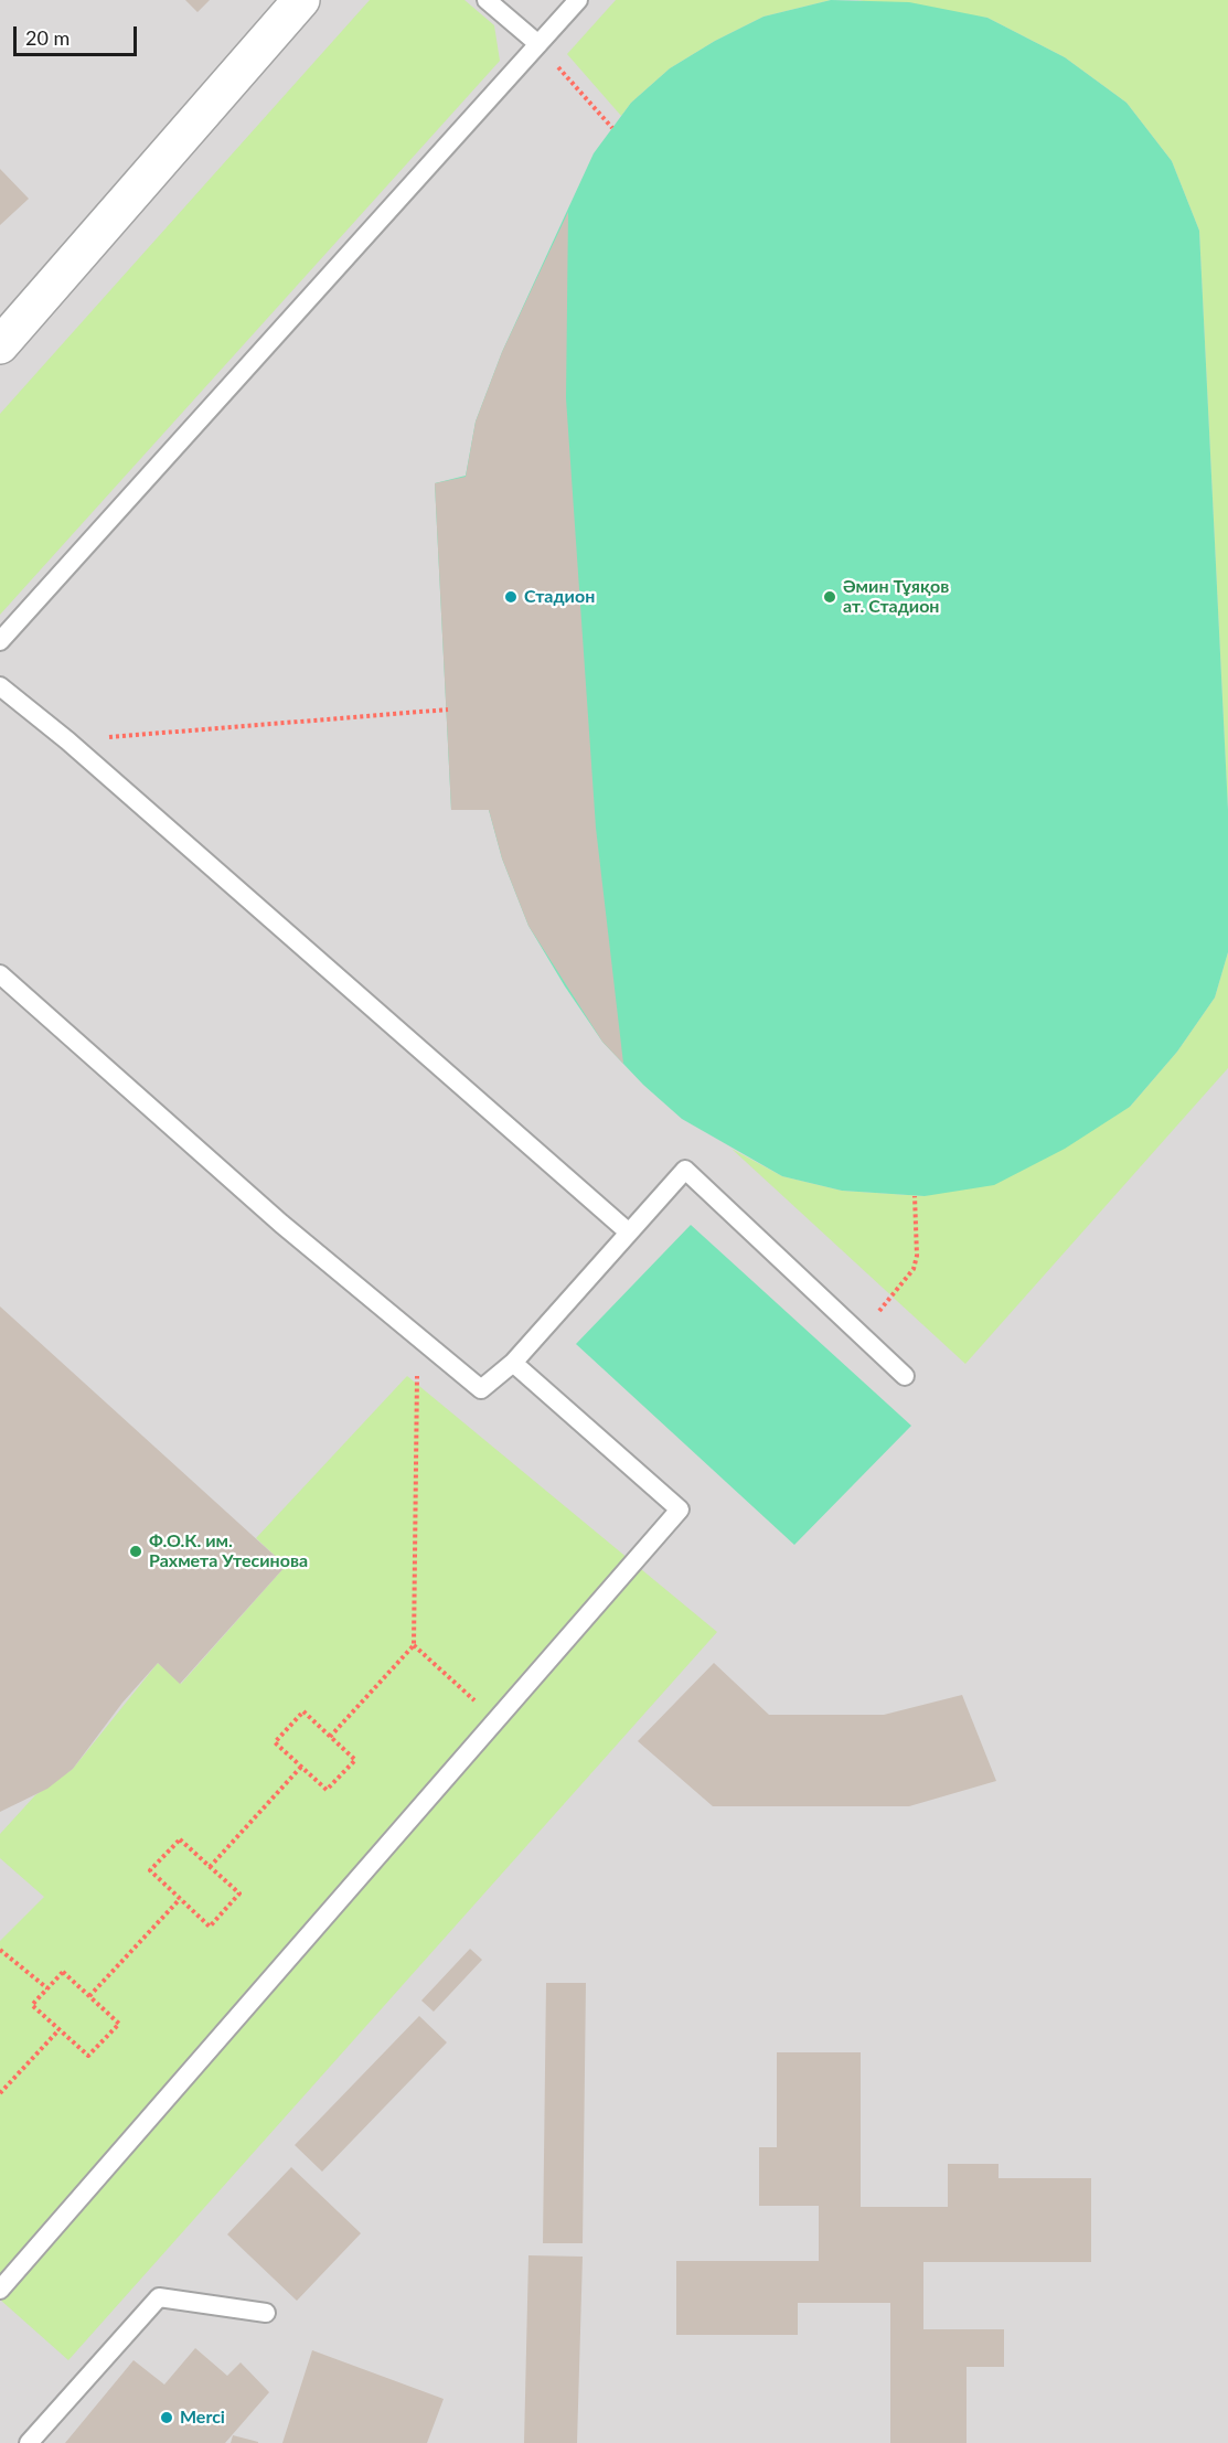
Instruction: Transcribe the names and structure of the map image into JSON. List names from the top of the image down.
{
  "places": [
    "Стадион",
    "Әмин Тұяқов ат. Стадион",
    "Ф.О.К. им. Рахмета Утесинова",
    "Merci"
  ],
  "scale_bar": "20 m"
}
